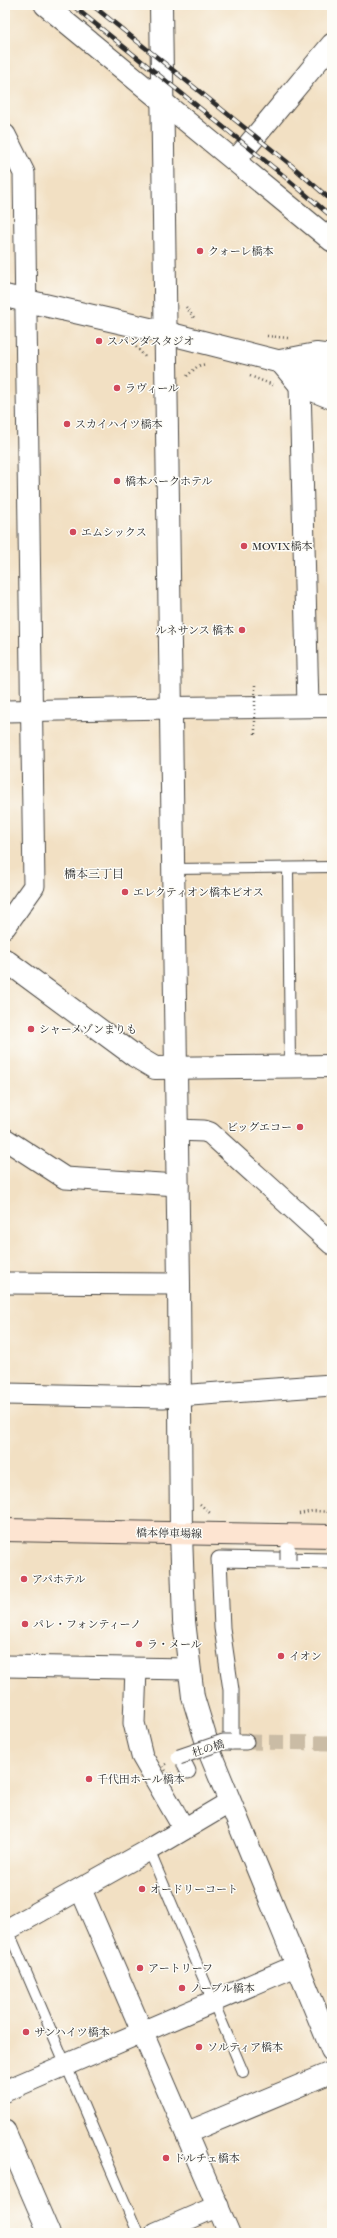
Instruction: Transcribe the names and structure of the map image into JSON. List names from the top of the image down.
{
  "streets": {
    "main road": ["橋本停車場線"],
    "street": ["杜の橋"]
  },
  "districts": ["橋本三丁目"],
  "places": [
    "クォーレ橋本",
    "スパンダスタジオ",
    "ラヴィール",
    "スカイハイツ橋本",
    "橋本パークホテル",
    "エムシックス",
    "MOVIX橋本",
    "ルネサンス 橋本",
    "エレクティオン橋本ビオス",
    "シャーメゾンまりも",
    "ビッグエコー",
    "アパホテル",
    "パレ・フォンティーノ",
    "ラ・メール",
    "イオン",
    "千代田ホール橋本",
    "オードリーコート",
    "アートリーフ",
    "ノーブル橋本",
    "サンハイツ橋本",
    "ソルティア橋本",
    "ドルチェ橋本"
  ]
}
